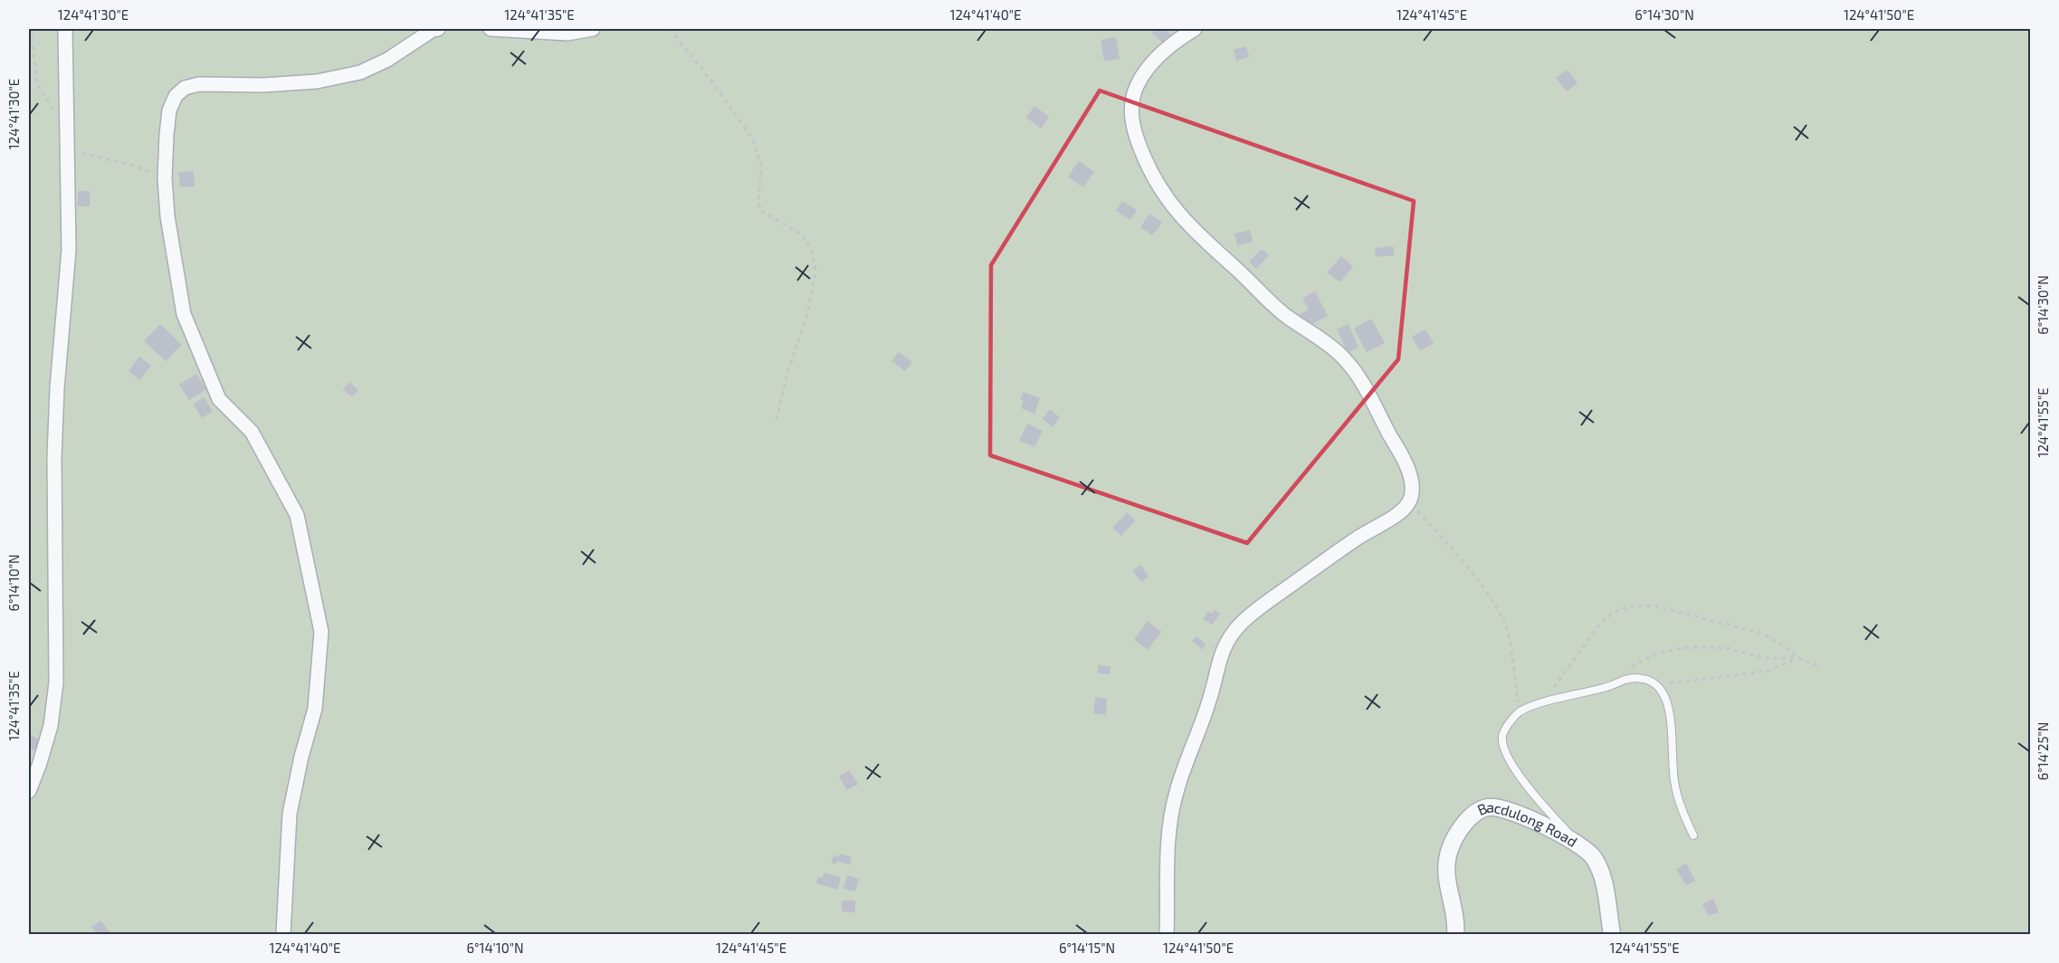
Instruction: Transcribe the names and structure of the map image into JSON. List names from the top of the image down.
{
  "streets": {
    "street": ["Bacdulong Road"]
  },
  "coordinates": [
    "124°41'30\"E",
    "124°41'35\"E",
    "124°41'40\"E",
    "124°41'45\"E",
    "6°14'30\"N",
    "124°41'50\"E",
    "124°41'55\"E",
    "6°14'10\"N",
    "6°14'25\"N",
    "6°14'15\"N"
  ]
}
